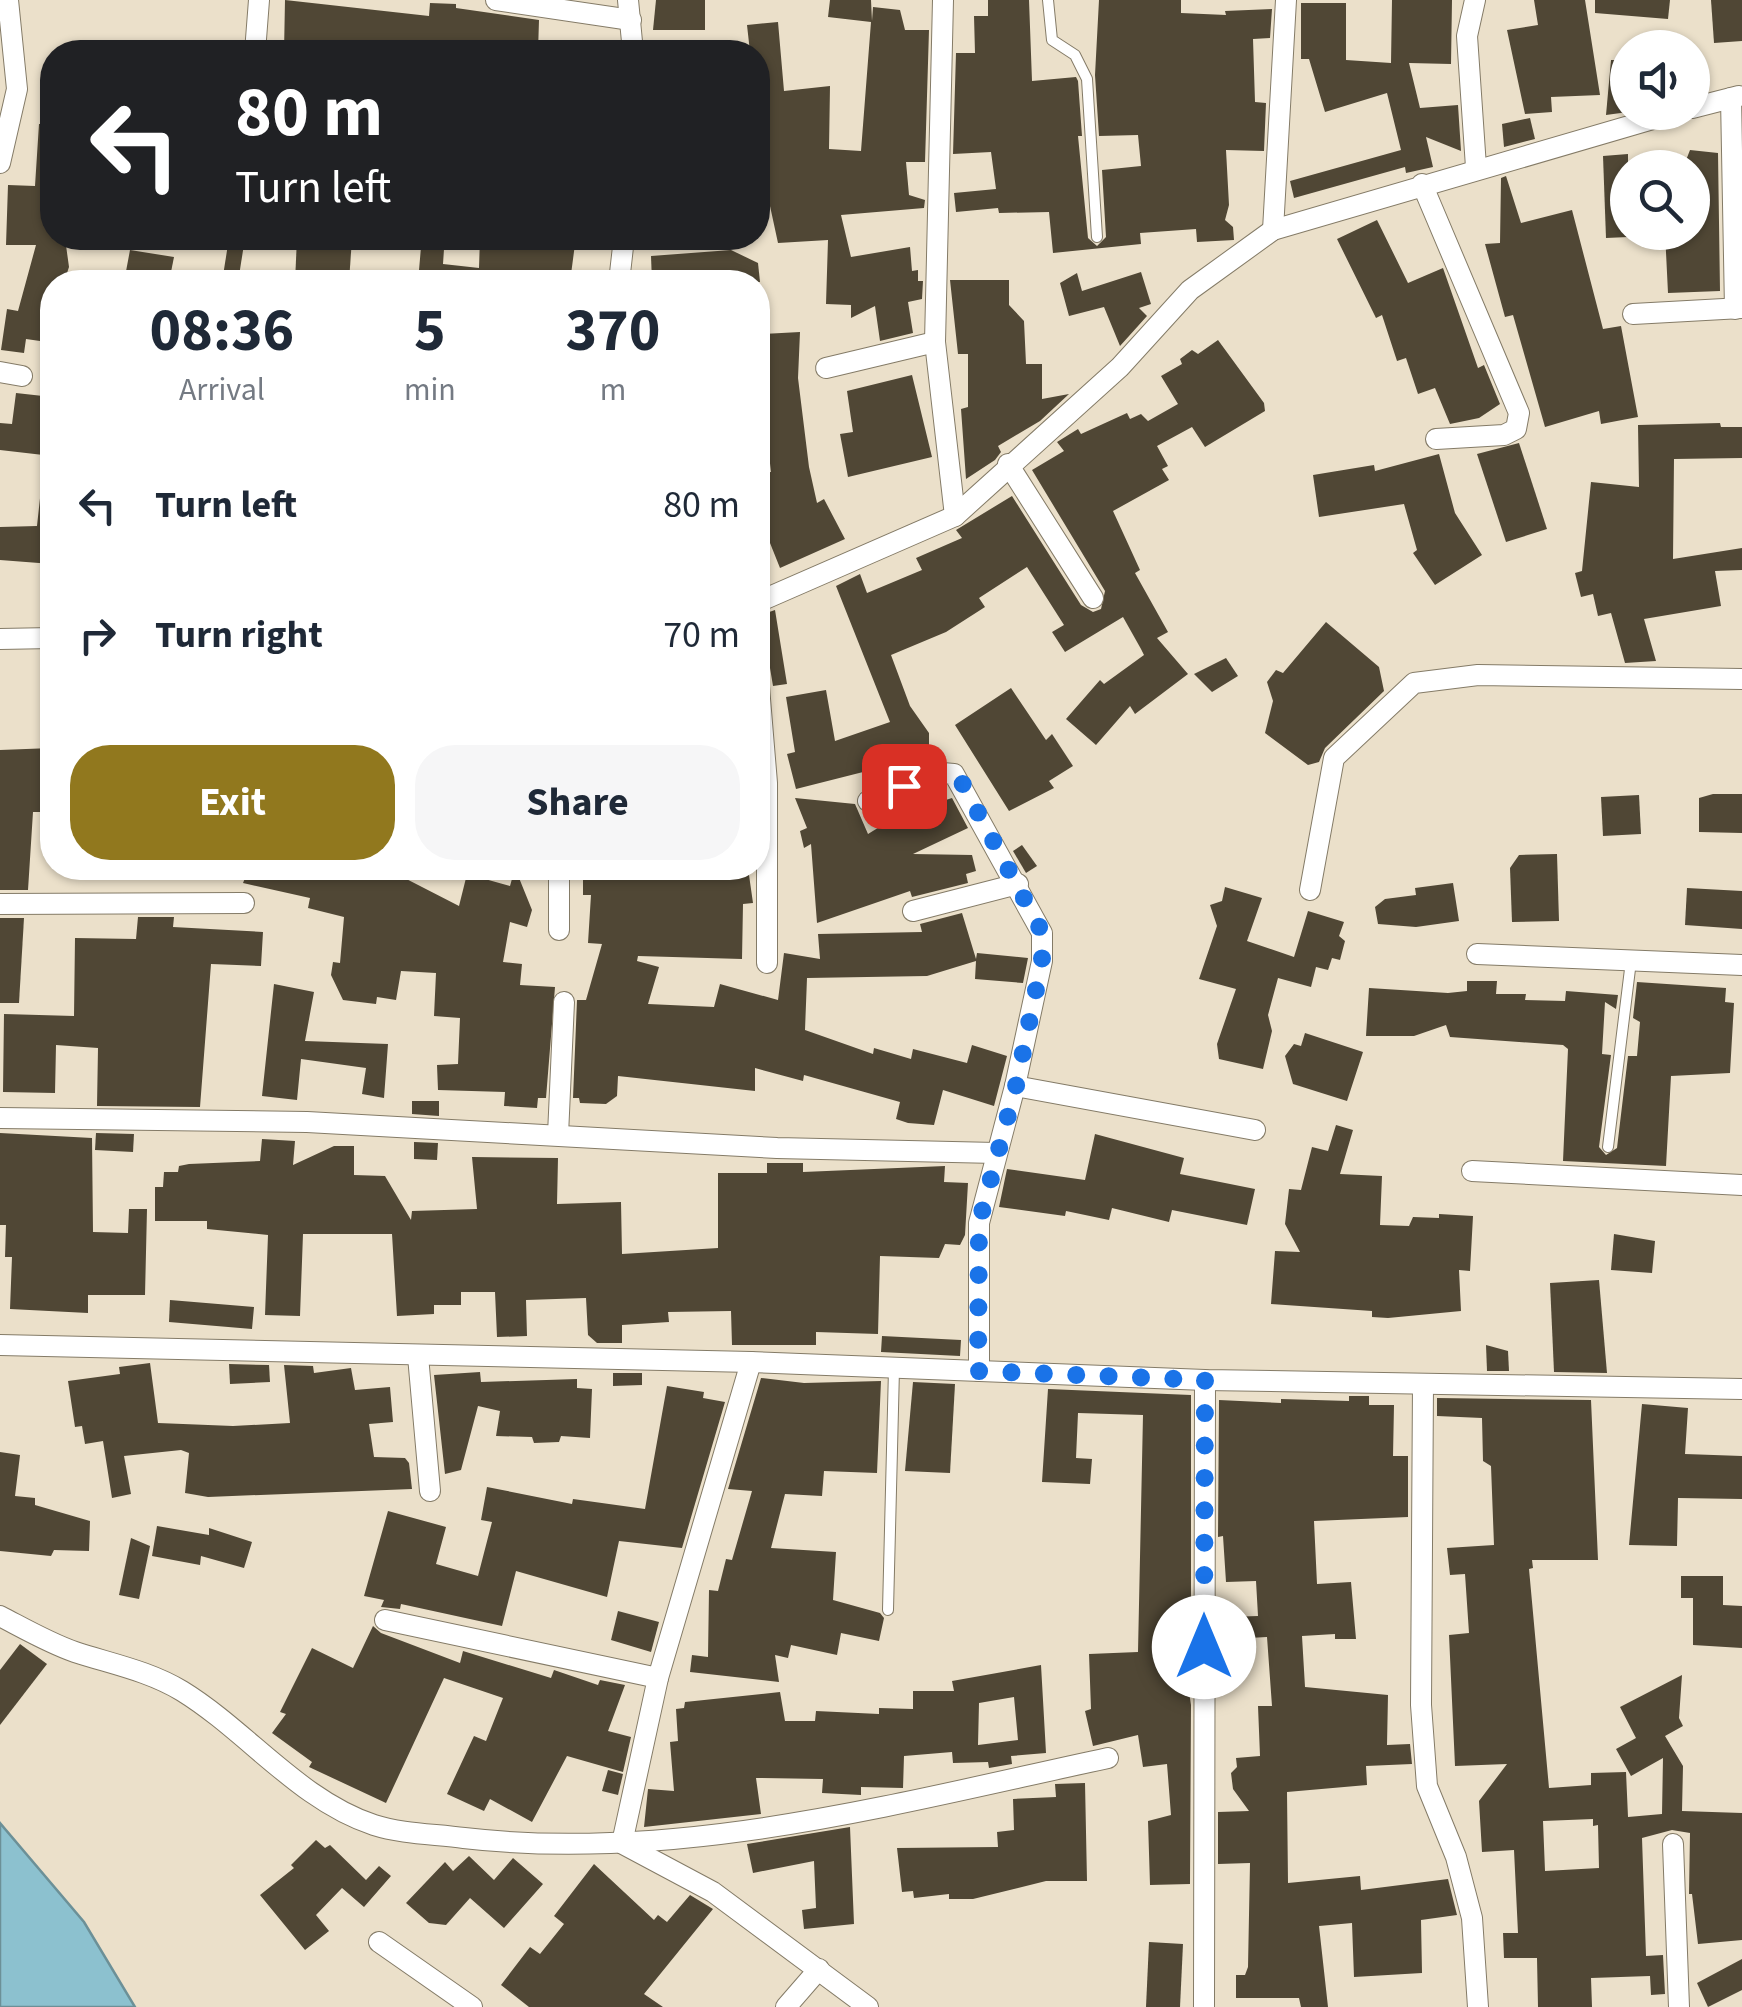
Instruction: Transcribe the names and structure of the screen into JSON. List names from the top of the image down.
{
  "page": {
    "turn": ["80 m", "Turn left"],
    "eta": [
      "08:36",
      "Arrival",
      "5",
      "min",
      "370",
      "m"
    ],
    "list": [
      {
        "name": "Turn left",
        "value": "80 m"
      },
      {
        "name": "Turn right",
        "value": "70 m"
      }
    ],
    "buttons": ["Exit", "Share"]
  }
}
